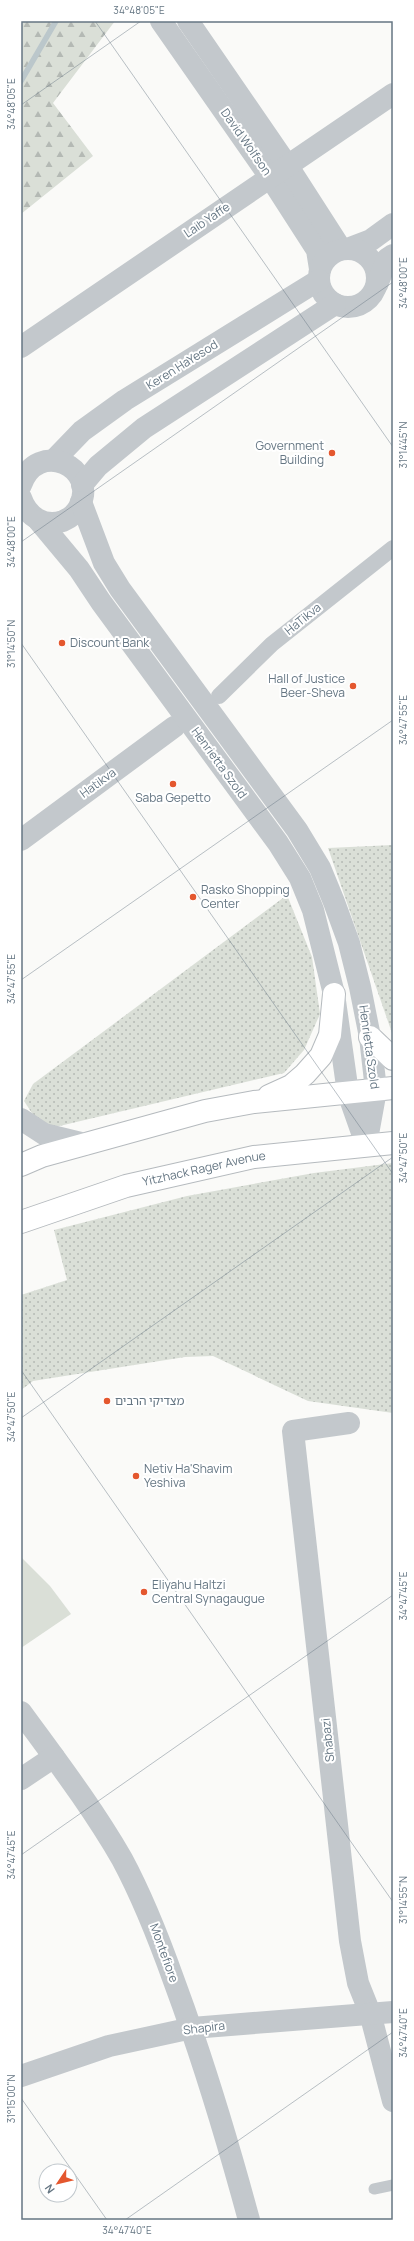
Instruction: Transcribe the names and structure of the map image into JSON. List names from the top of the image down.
{
  "streets": {
    "main road": ["Yitzhack Rager Avenue"],
    "street": [
      "David Wolfson",
      "Laib Yaffe",
      "Keren HaYesod",
      "HaTikva",
      "Henrietta Szold",
      "Hatikva",
      "Shabazi",
      "Montefiore",
      "Shapira"
    ]
  },
  "crossings": [
    ["David Wolfson", "Laib Yaffe"],
    ["David Wolfson", "Keren HaYesod"],
    ["Keren HaYesod", "Henrietta Szold"],
    ["Henrietta Szold", "Yitzhack Rager Avenue"],
    ["Shabazi", "Shapira"],
    ["Montefiore", "Shapira"]
  ],
  "places": [
    "Government Building",
    "Discount Bank",
    "Hall of Justice Beer-Sheva",
    "Saba Gepetto",
    "Rasko Shopping Center",
    "מצדיקי הרבים",
    "Netiv Ha'Shavim Yeshiva",
    "Eliyahu Haltzi Central Synagaugue"
  ],
  "north": "bottom left",
  "coordinates": [
    "34°48'05\"E",
    "34°48'00\"E",
    "31°14'45\"N",
    "31°14'50\"N",
    "34°47'55\"E",
    "34°47'50\"E",
    "34°47'45\"E",
    "31°14'55\"N",
    "34°47'40\"E",
    "31°15'00\"N"
  ]
}
